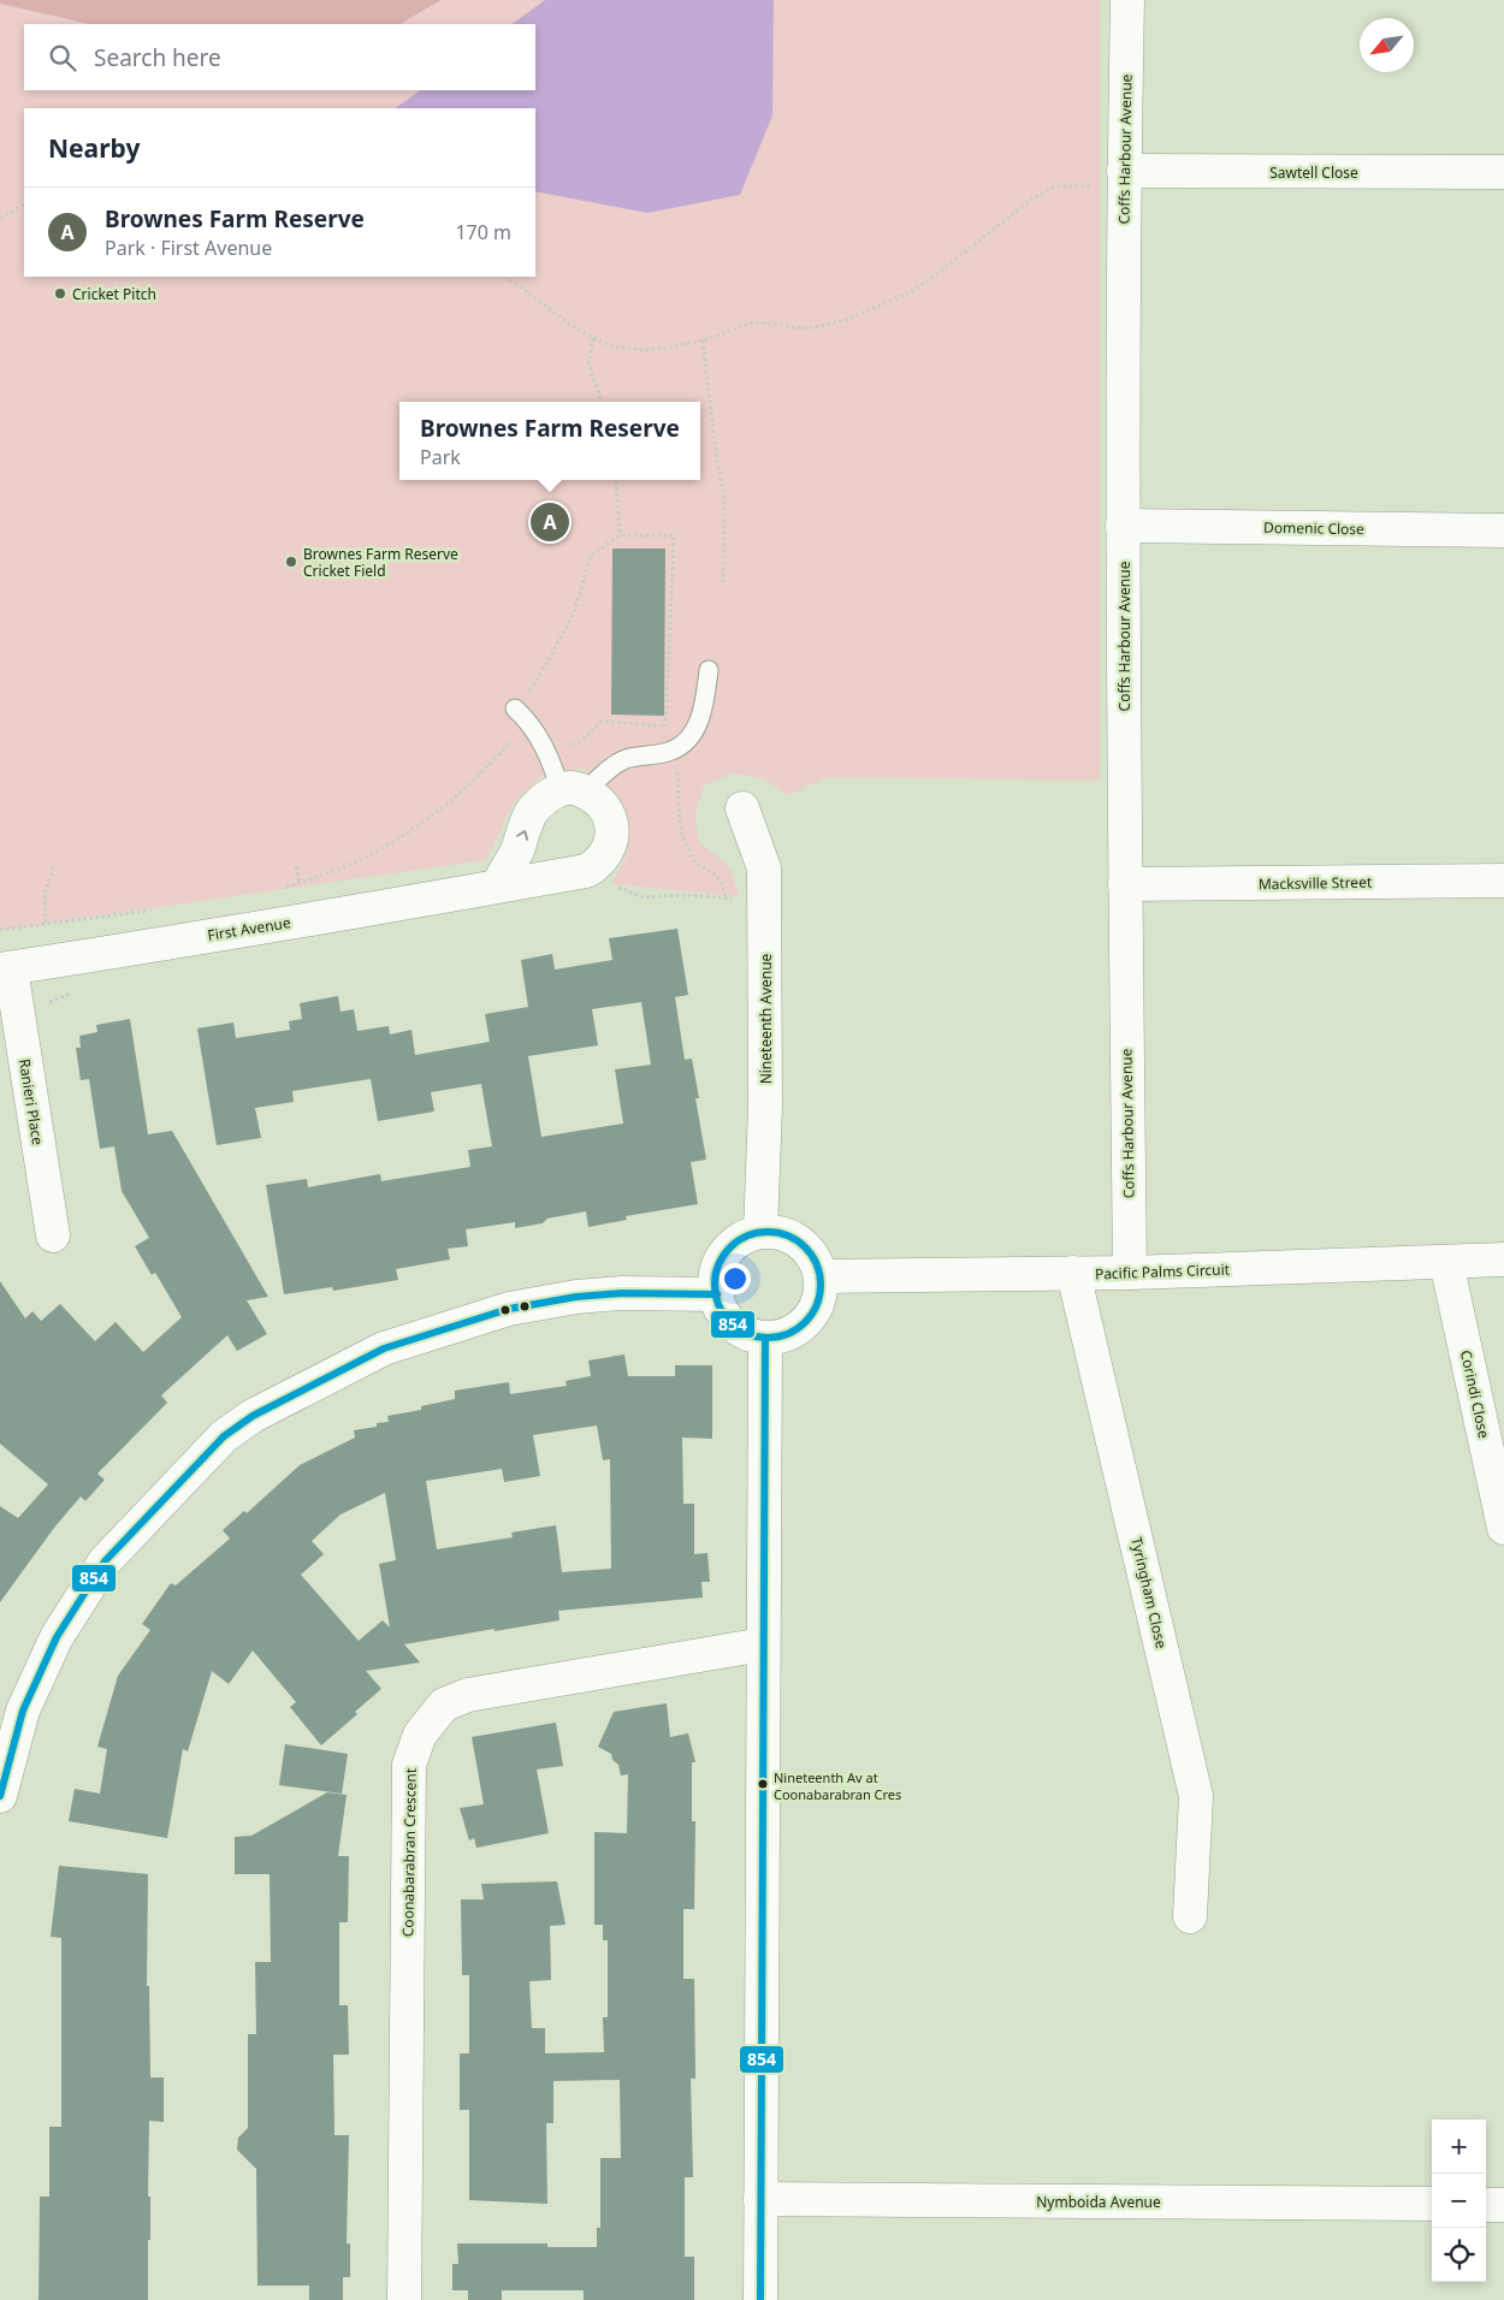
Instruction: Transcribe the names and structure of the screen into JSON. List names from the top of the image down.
{
  "streets": {
    "street": [
      "Coffs Harbour Avenue",
      "Sawtell Close",
      "Domenic Close",
      "Macksville Street",
      "First Avenue",
      "Nineteenth Avenue",
      "Ranieri Place",
      "Pacific Palms Circuit",
      "Corindi Close",
      "Tyringham Close",
      "Coonabarabran Crescent",
      "Nymboida Avenue"
    ]
  },
  "crossings": [
    ["Coffs Harbour Avenue", "Sawtell Close"],
    ["Coffs Harbour Avenue", "Domenic Close"],
    ["Coffs Harbour Avenue", "Macksville Street"],
    ["Coffs Harbour Avenue", "Pacific Palms Circuit"],
    ["First Avenue", "Ranieri Place"],
    ["Nineteenth Avenue", "Pacific Palms Circuit"],
    ["Pacific Palms Circuit", "Corindi Close"],
    ["Pacific Palms Circuit", "Tyringham Close"]
  ],
  "places": ["Cricket Pitch", "Brownes Farm Reserve Cricket Field", "Nineteenth Av at Coonabarabran Cres"],
  "lines": ["transit line 854"],
  "north": "bottom left",
  "page": {
    "search": "Search here",
    "heading": "Nearby",
    "list": [
      {
        "mark": "A",
        "name": "Brownes Farm Reserve",
        "note": "Park · First Avenue",
        "value": "170 m"
      }
    ],
    "popup": ["Brownes Farm Reserve", "Park"],
    "pins": "A",
    "map_buttons": ["+", "−"]
  }
}
